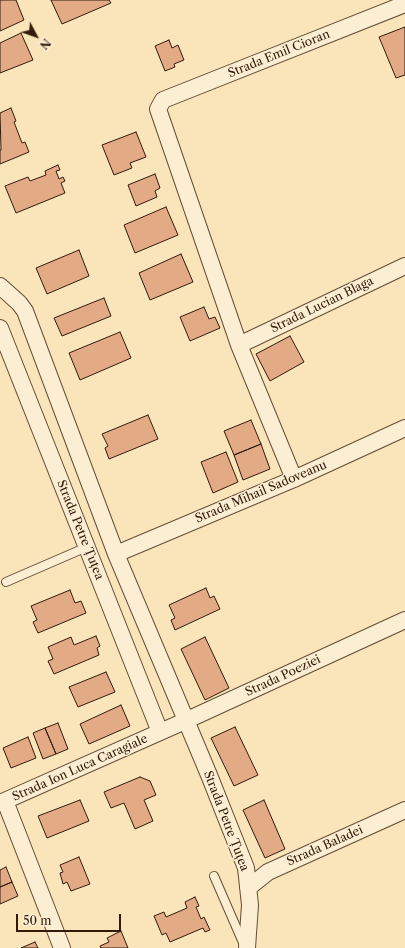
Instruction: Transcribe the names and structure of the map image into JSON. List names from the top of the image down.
{
  "streets": {
    "street": [
      "Strada Emil Cioran",
      "Strada Lucian Blaga",
      "Strada Mihail Sadoveanu",
      "Strada Petre Țuțea",
      "Strada Poeziei",
      "Strada Ion Luca Caragiale",
      "Strada Baladei"
    ]
  },
  "crossings": [
    ["Strada Emil Cioran", "Strada Lucian Blaga"],
    ["Strada Mihail Sadoveanu", "Strada Petre Țuțea"],
    ["Strada Petre Țuțea", "Strada Poeziei"],
    ["Strada Petre Țuțea", "Strada Ion Luca Caragiale"],
    ["Strada Petre Țuțea", "Strada Baladei"],
    ["Strada Poeziei", "Strada Ion Luca Caragiale"]
  ],
  "scale_bar": "50 m",
  "north": "bottom right"
}
